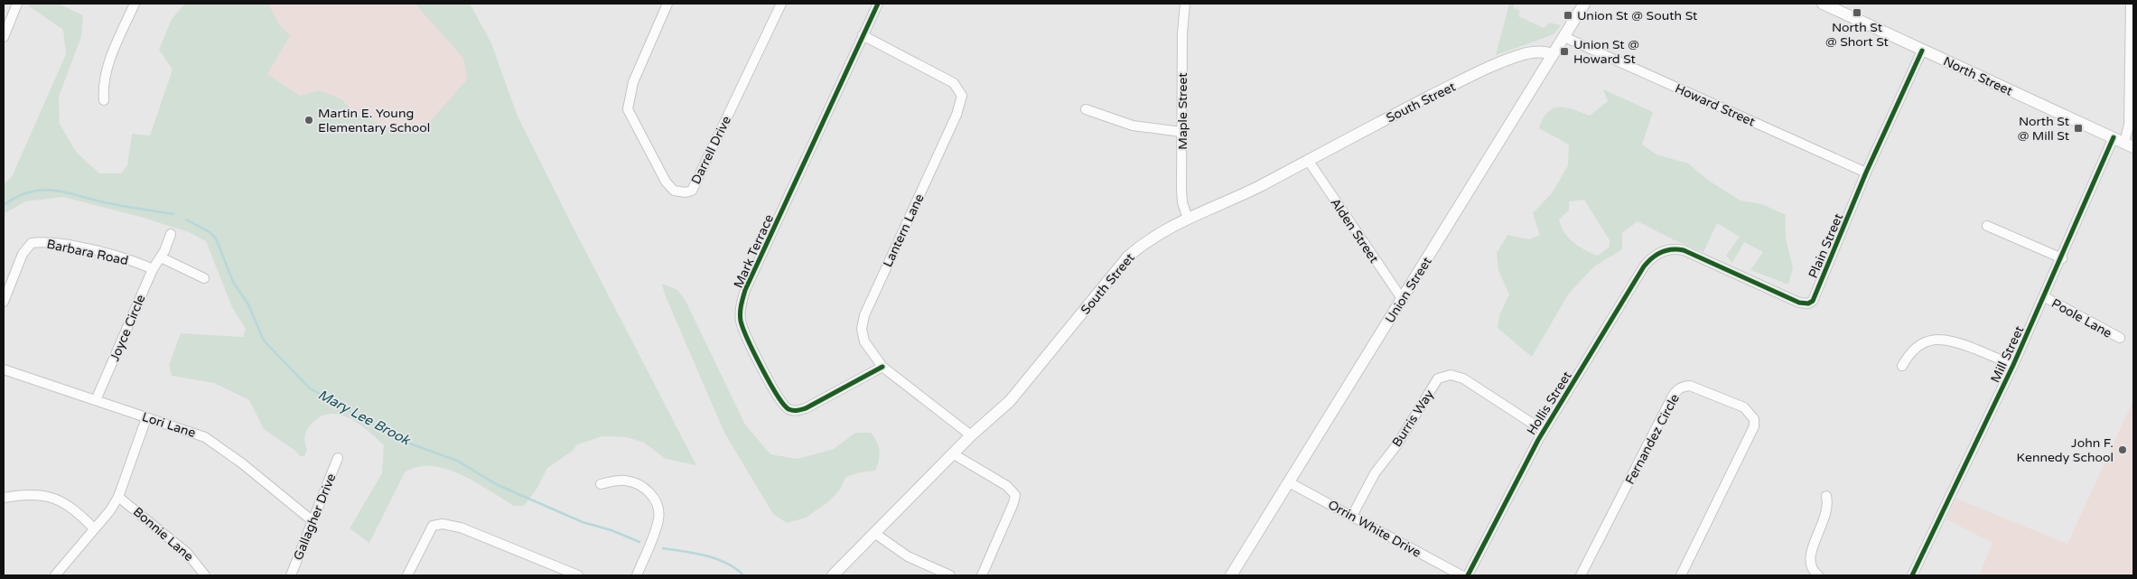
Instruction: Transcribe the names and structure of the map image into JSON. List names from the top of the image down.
{
  "streets": {
    "main road": ["North Street", "South Street", "Union Street"],
    "street": [
      "Howard Street",
      "Maple Street",
      "Darrell Drive",
      "Lantern Lane",
      "Alden Street",
      "Plain Street",
      "Mark Terrace",
      "Barbara Road",
      "Poole Lane",
      "Joyce Circle",
      "Mill Street",
      "Hollis Street",
      "Burris Way",
      "Lori Lane",
      "Fernandez Circle",
      "Gallagher Drive",
      "Orrin White Drive",
      "Bonnie Lane"
    ]
  },
  "crossings": [
    ["North Street", "Plain Street"],
    ["North Street", "Mill Street"],
    ["South Street", "Maple Street"],
    ["South Street", "Lantern Lane"],
    ["South Street", "Alden Street"],
    ["South Street", "Union Street"],
    ["Howard Street", "Plain Street"],
    ["Howard Street", "Union Street"],
    ["Lantern Lane", "Mark Terrace"],
    ["Alden Street", "Union Street"],
    ["Plain Street", "Hollis Street"],
    ["Barbara Road", "Joyce Circle"],
    ["Union Street", "Orrin White Drive"],
    ["Poole Lane", "Mill Street"],
    ["Joyce Circle", "Lori Lane"],
    ["Hollis Street", "Burris Way"],
    ["Burris Way", "Orrin White Drive"],
    ["Lori Lane", "Gallagher Drive"]
  ],
  "water": ["Mary Lee Brook"],
  "places": {
    "transit": [
      "North St @ Short St",
      "Union St @ South St",
      "Union St @ Howard St",
      "North St @ Mill St"
    ],
    "other": ["Martin E. Young Elementary School", "John F. Kennedy School"]
  }
}
